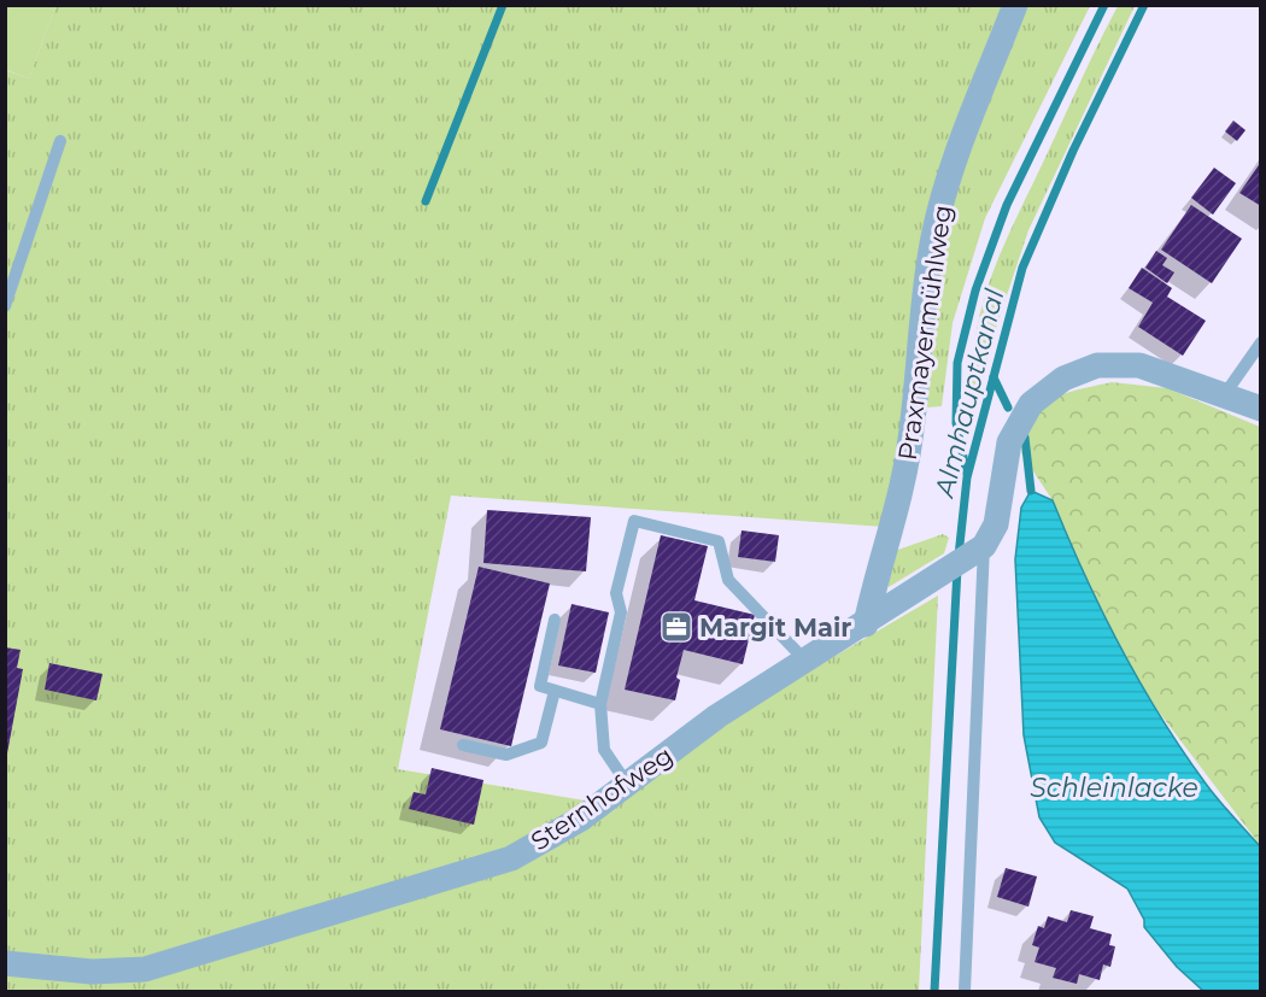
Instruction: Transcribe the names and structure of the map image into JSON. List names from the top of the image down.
{
  "streets": {
    "street": ["Praxmayermühlweg", "Sternhofweg"]
  },
  "crossings": [
    ["Praxmayermühlweg", "Sternhofweg"]
  ],
  "water": ["Almhauptkanal", "Schleinlacke"],
  "places": {
    "office": ["Margit Mair"]
  }
}
